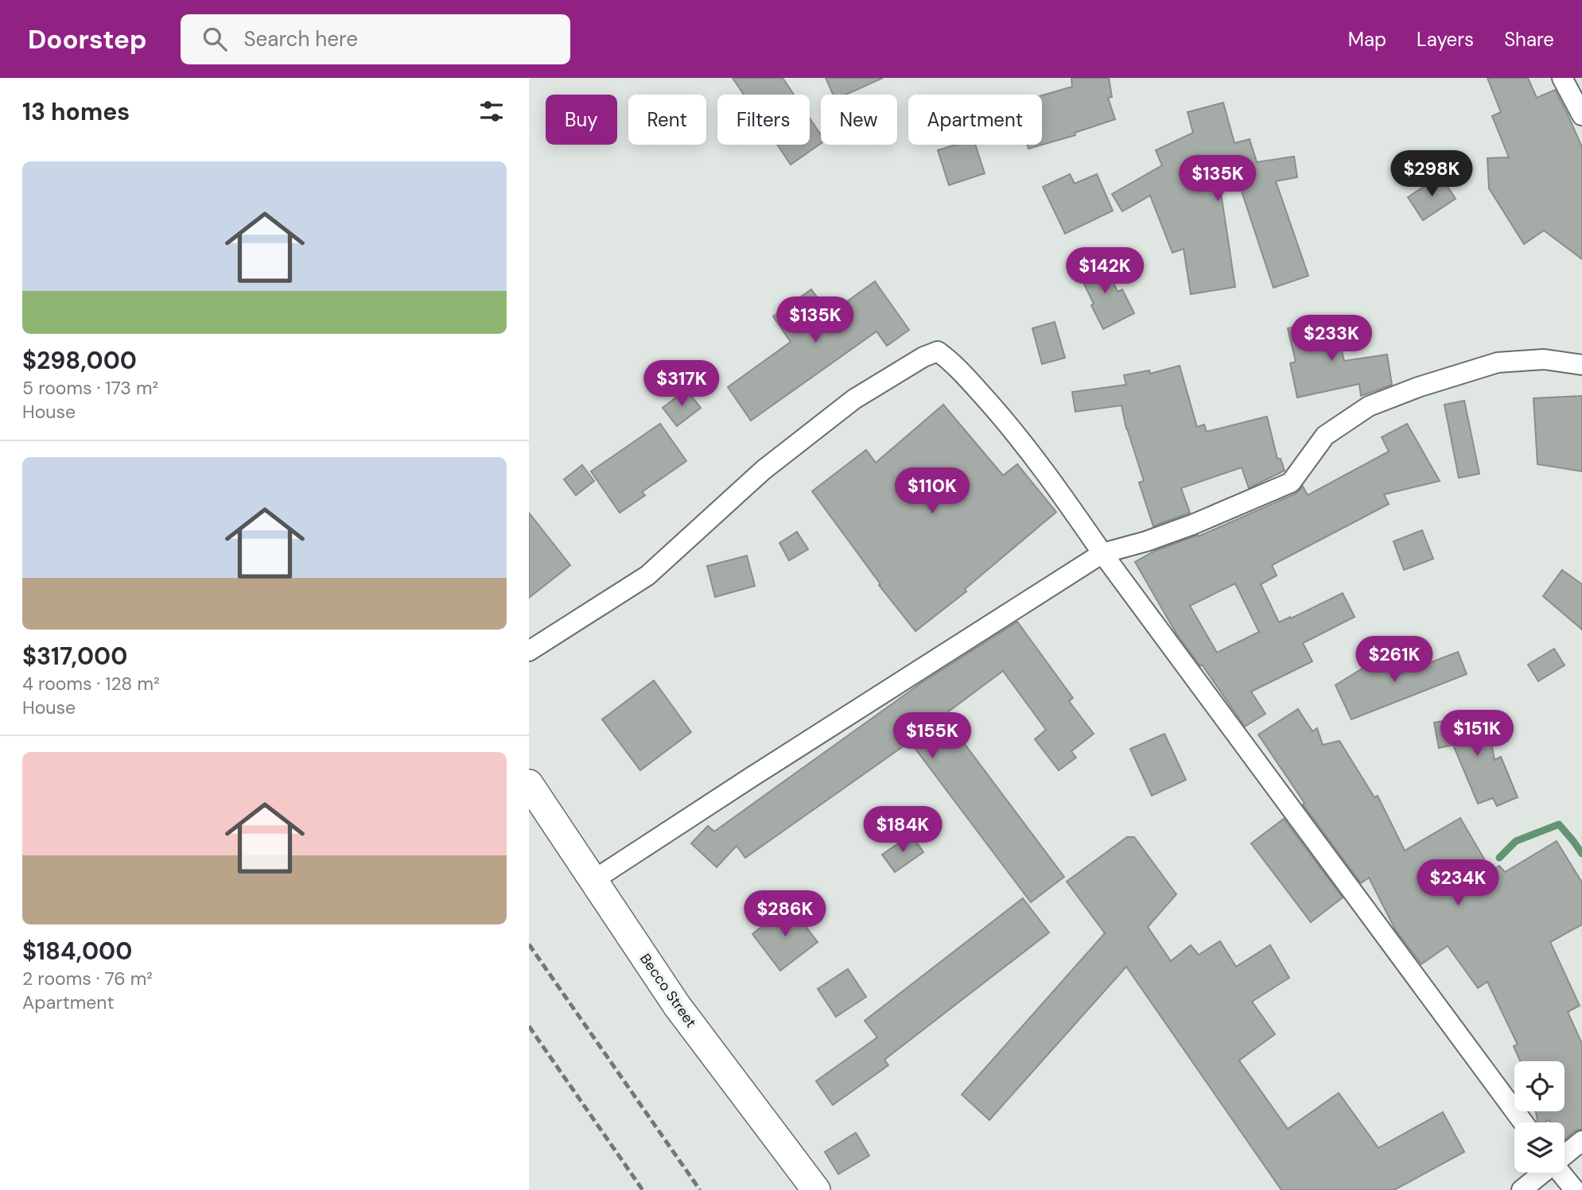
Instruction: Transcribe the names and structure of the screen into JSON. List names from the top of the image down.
{
  "streets": {
    "street": ["Becco Street"]
  },
  "page": {
    "header": "Doorstep",
    "search": "Search here",
    "nav": ["Map", "Layers", "Share"],
    "heading": "13 homes",
    "chip": [
      "Buy",
      "Rent",
      "Filters",
      "New",
      "Apartment"
    ],
    "list": [
      {
        "name": "$298,000",
        "note": "5 rooms · 173 m² · House"
      },
      {
        "name": "$317,000",
        "note": "4 rooms · 128 m² · House"
      },
      {
        "name": "$184,000",
        "note": "2 rooms · 76 m² · Apartment"
      }
    ],
    "price": [
      "$298K",
      "$135K",
      "$142K",
      "$135K",
      "$233K",
      "$317K",
      "$110K",
      "$261K",
      "$151K",
      "$155K",
      "$184K",
      "$234K",
      "$286K"
    ]
  }
}
